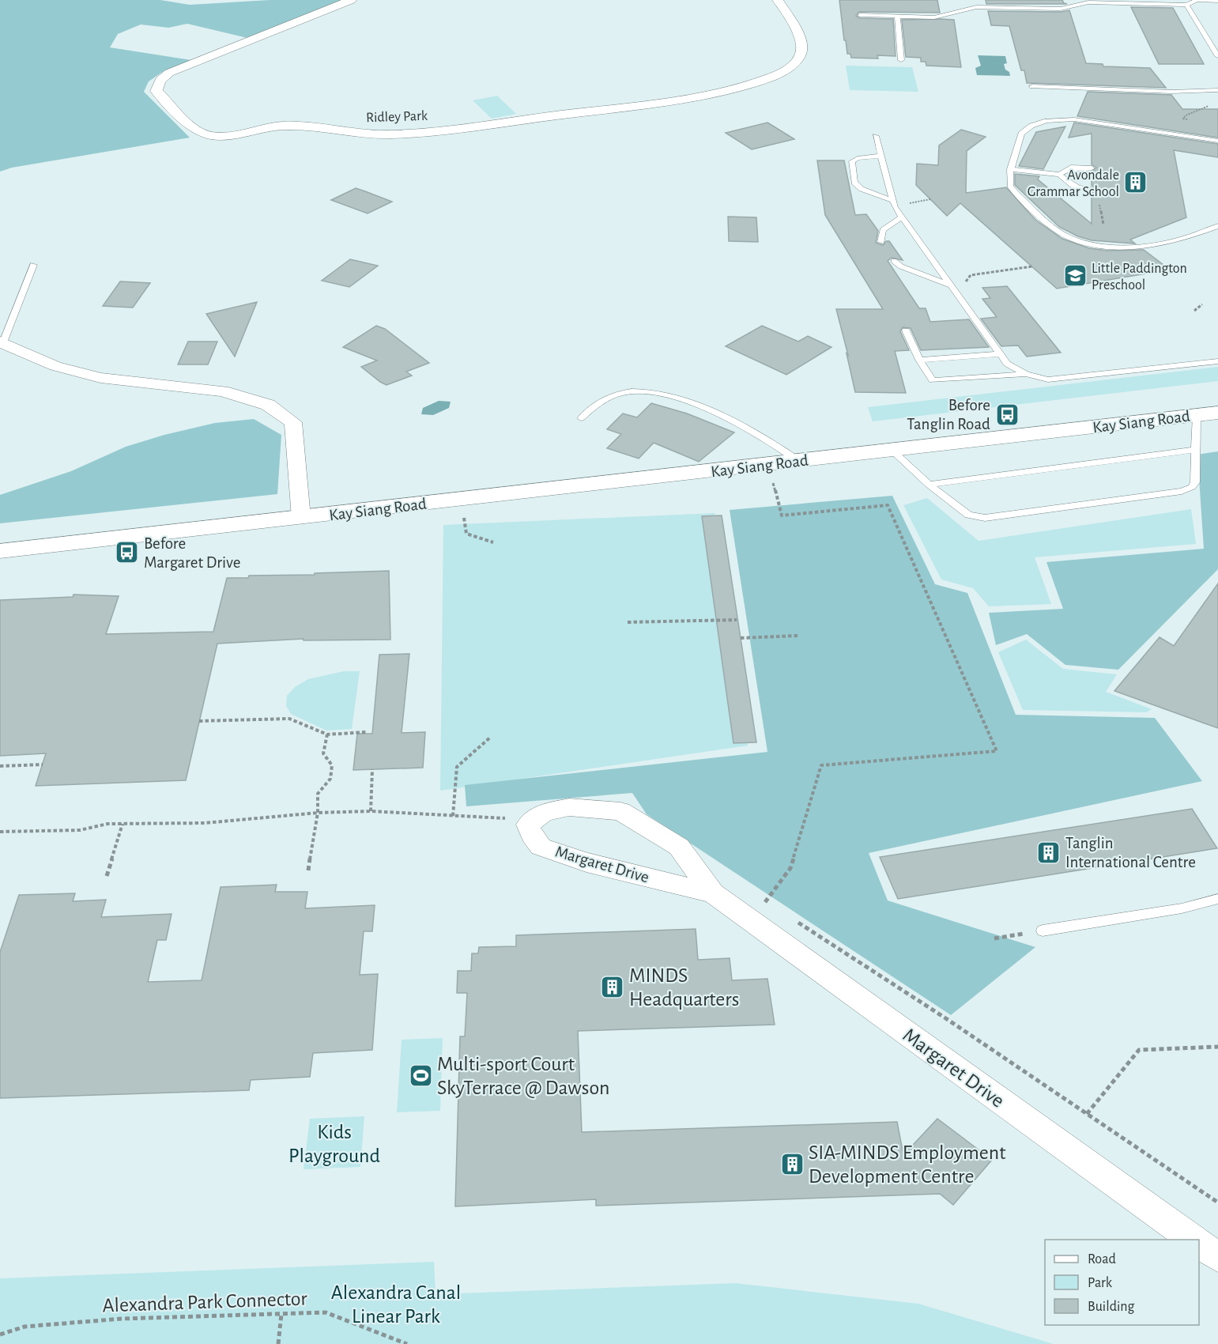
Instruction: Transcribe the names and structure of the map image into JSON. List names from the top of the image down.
{
  "streets": {
    "street": ["Ridley Park", "Kay Siang Road", "Margaret Drive"],
    "path": ["Alexandra Park Connector"]
  },
  "parks": ["Kids Playground", "Alexandra Canal Linear Park"],
  "places": {
    "building": [
      "Avondale Grammar School",
      "Tanglin International Centre",
      "MINDS Headquarters",
      "SIA-MINDS Employment Development Centre"
    ],
    "school or university": ["Little Paddington Preschool"],
    "bus stop": ["Before Tanglin Road", "Before Margaret Drive"],
    "sports": ["Multi-sport Court SkyTerrace @ Dawson"]
  },
  "legend": ["Road", "Park", "Building"]
}
